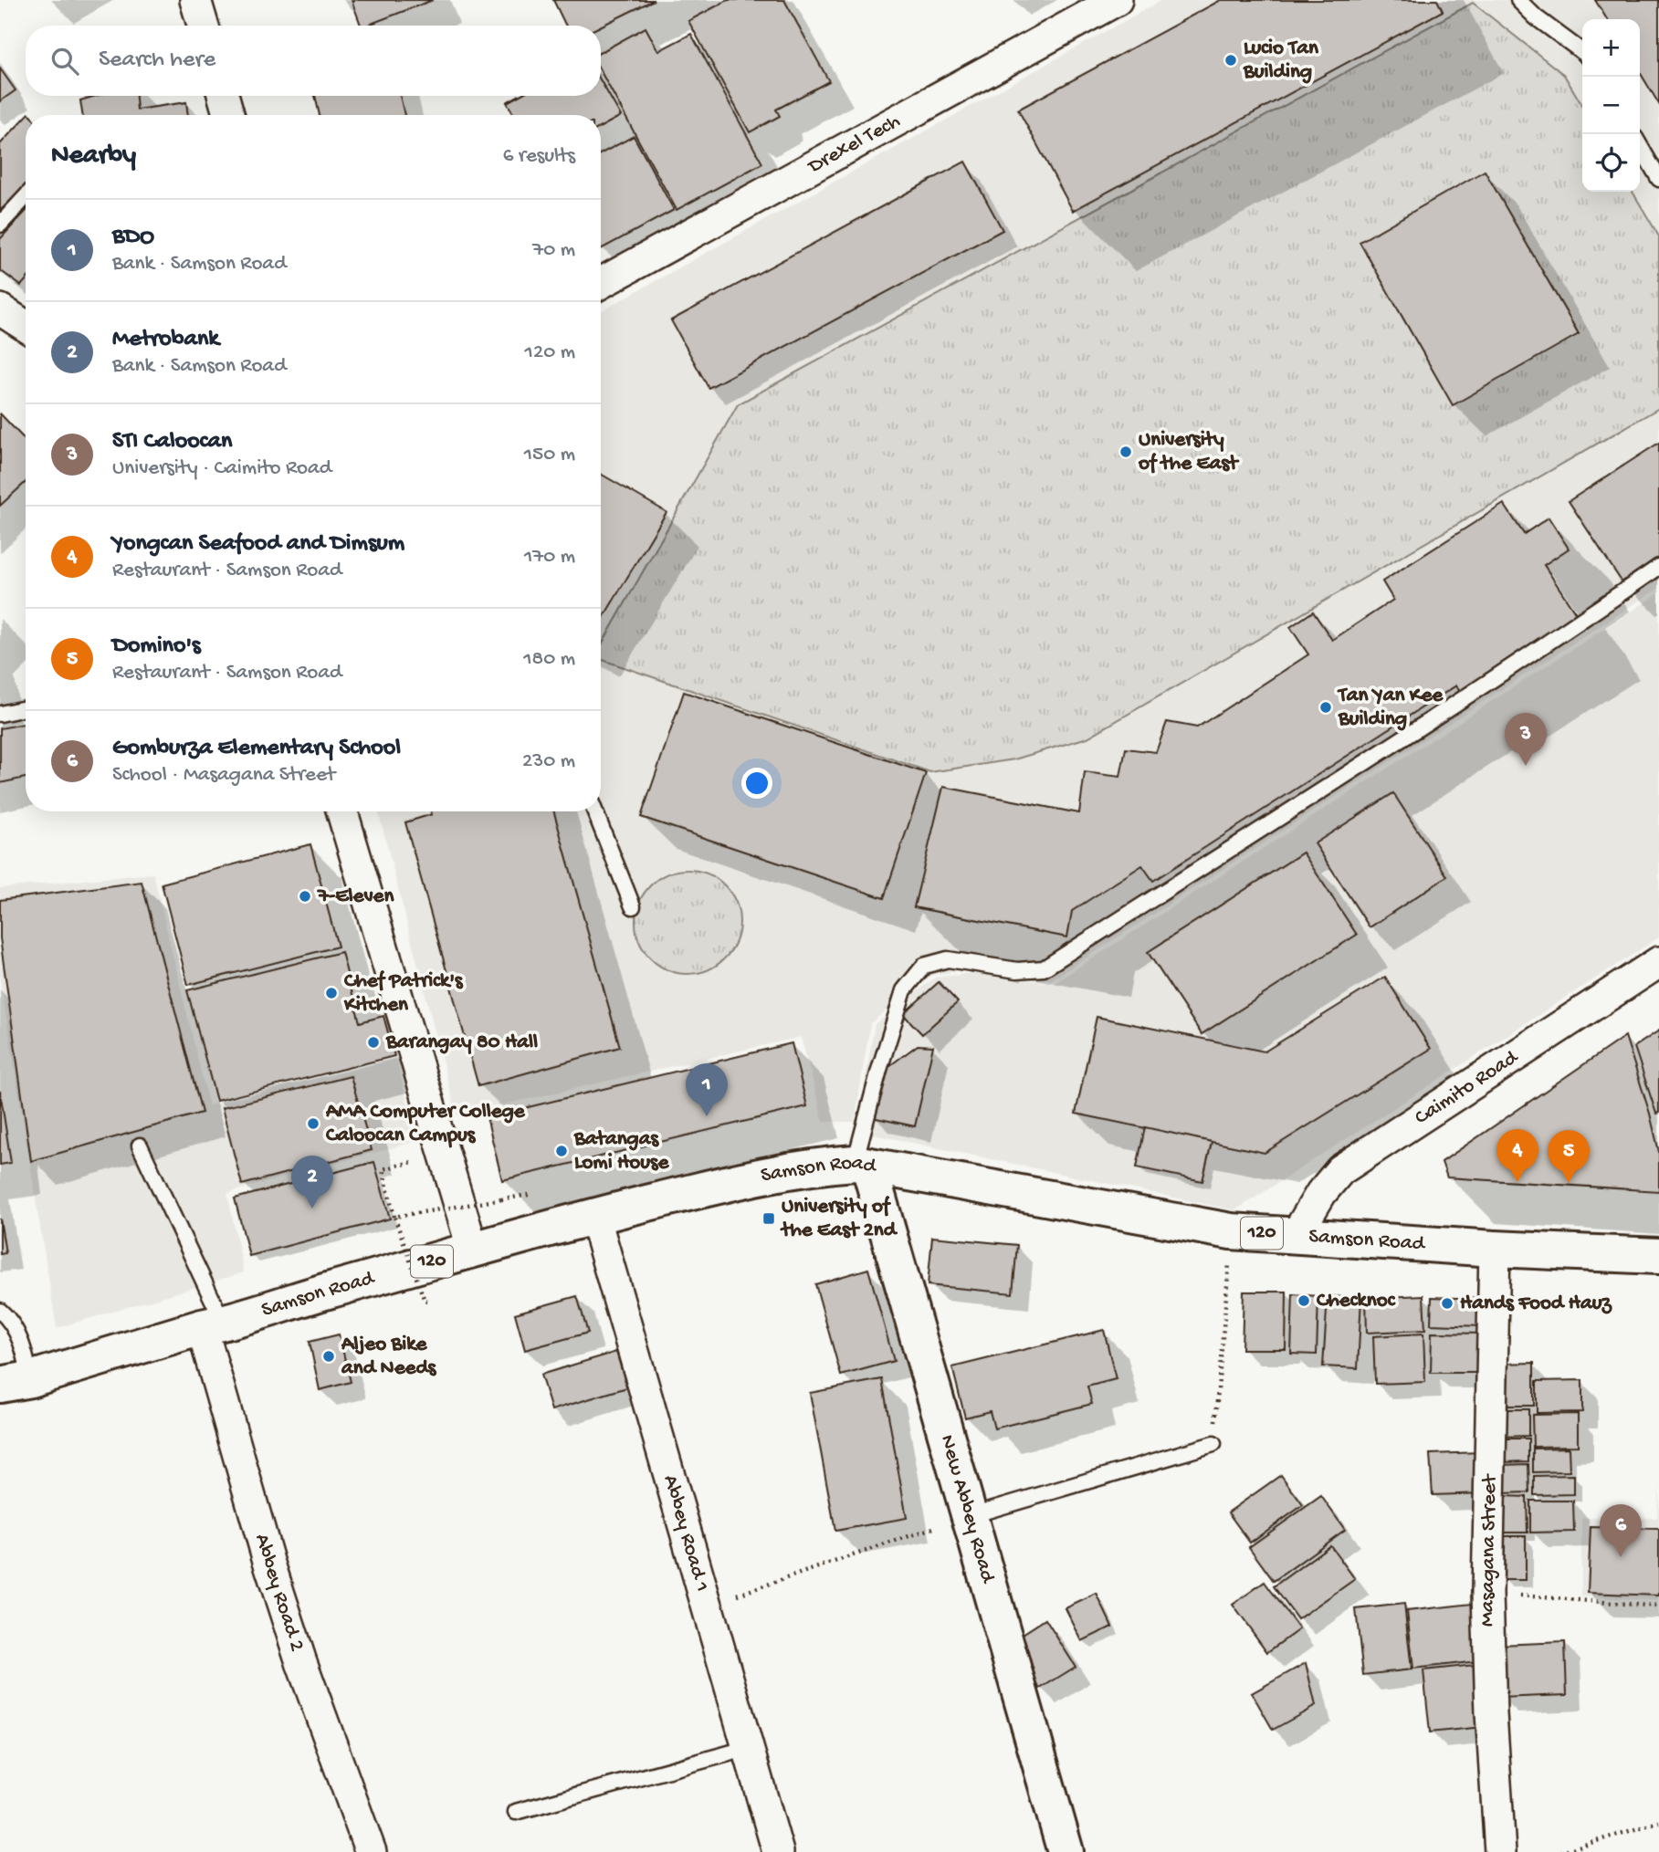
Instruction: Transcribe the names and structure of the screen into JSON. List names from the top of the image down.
{
  "streets": {
    "main road": ["Samson Road", "120", "New Abbey Road"],
    "street": [
      "Drexel Tech",
      "Caimito Road",
      "Abbey Road 1",
      "Masagana Street",
      "Abbey Road 2"
    ]
  },
  "crossings": [
    ["Caimito Road", "Samson Road"],
    ["Samson Road", "New Abbey Road"],
    ["Samson Road", "Abbey Road 1"],
    ["Samson Road", "Masagana Street"],
    ["Samson Road", "Abbey Road 2"]
  ],
  "places": {
    "other": [
      "Lucio Tan Building",
      "University of the East",
      "Tan Yan Kee Building",
      "7-Eleven",
      "Chef Patrick's Kitchen",
      "Barangay 80 Hall",
      "AMA Computer College Caloocan Campus",
      "Batangas Lomi House",
      "Checknoc",
      "Hands Food Hauz",
      "Aljeo Bike and Needs"
    ],
    "transit": ["University of the East 2nd"]
  },
  "page": {
    "map_buttons": ["+", "−"],
    "search": "Search here",
    "heading": ["Nearby", "6 results"],
    "list": [
      {
        "mark": "1",
        "name": "BDO",
        "note": "Bank · Samson Road",
        "value": "70 m"
      },
      {
        "mark": "2",
        "name": "Metrobank",
        "note": "Bank · Samson Road",
        "value": "120 m"
      },
      {
        "mark": "3",
        "name": "STI Caloocan",
        "note": "University · Caimito Road",
        "value": "150 m"
      },
      {
        "mark": "4",
        "name": "Yongcan Seafood and Dimsum",
        "note": "Restaurant · Samson Road",
        "value": "170 m"
      },
      {
        "mark": "5",
        "name": "Domino's",
        "note": "Restaurant · Samson Road",
        "value": "180 m"
      },
      {
        "mark": "6",
        "name": "Gomburza Elementary School",
        "note": "School · Masagana Street",
        "value": "230 m"
      }
    ],
    "pins": [
      "3",
      "1",
      "4",
      "5",
      "2",
      "6"
    ]
  }
}
